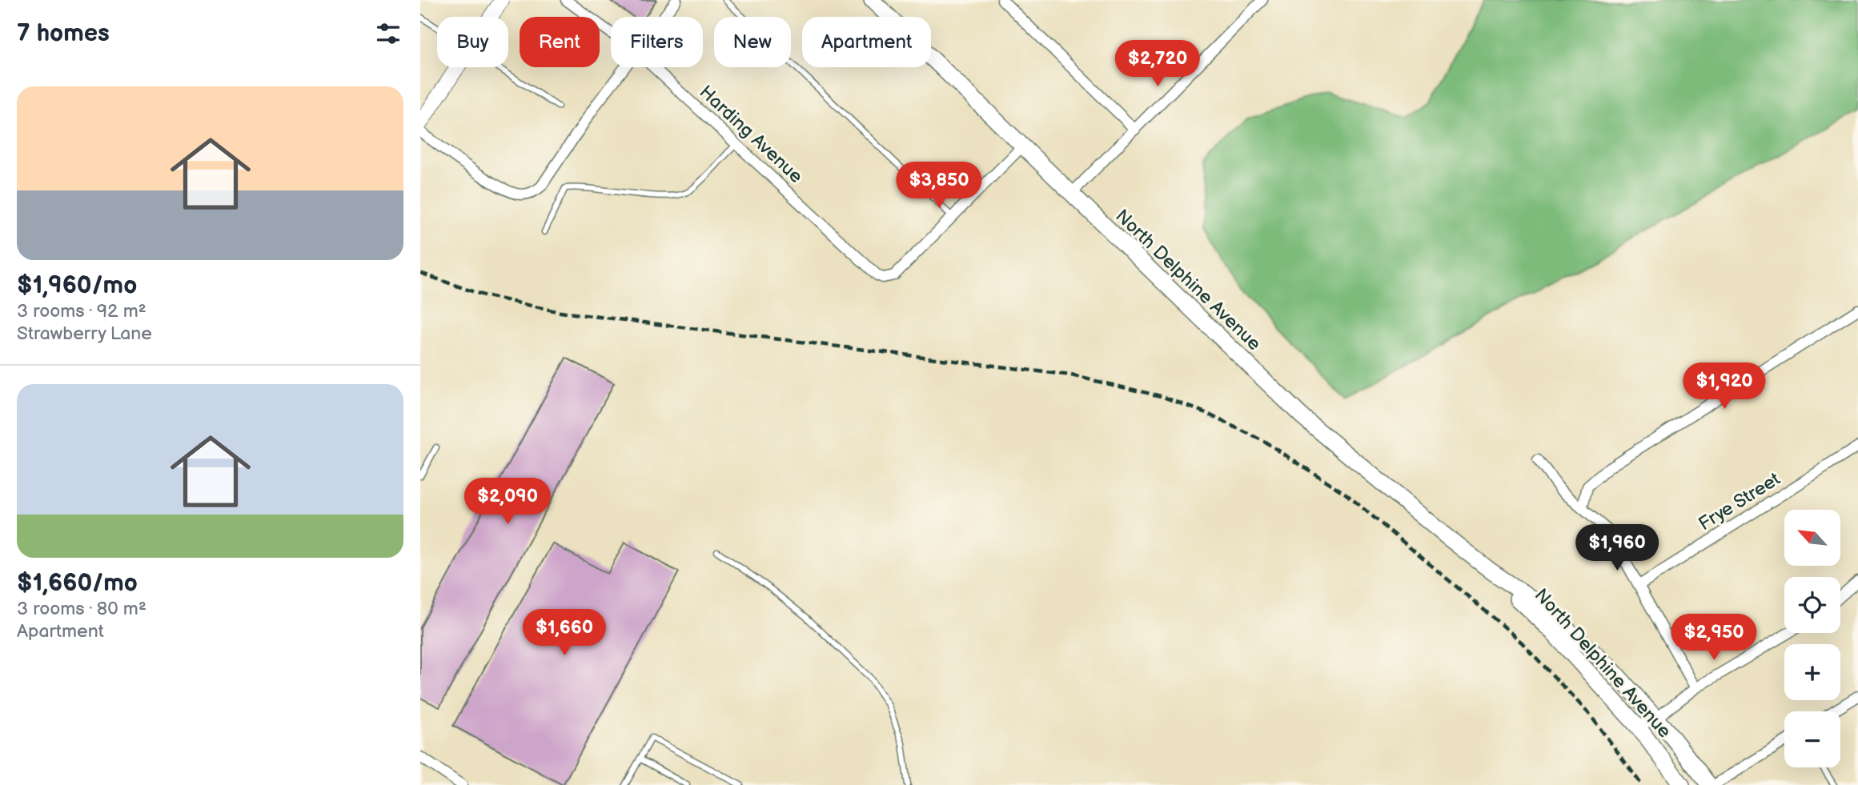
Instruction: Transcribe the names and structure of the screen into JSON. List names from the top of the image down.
{
  "streets": {
    "main road": ["North Delphine Avenue"],
    "street": ["Harding Avenue", "Frye Street"]
  },
  "north": "top left",
  "page": {
    "heading": "7 homes",
    "chip": [
      "Buy",
      "Rent",
      "Filters",
      "New",
      "Apartment"
    ],
    "price": [
      "$2,720",
      "$3,850",
      "$1,920",
      "$2,090",
      "$1,960",
      "$1,660",
      "$2,950"
    ],
    "list": [
      {
        "name": "$1,960/mo",
        "note": "3 rooms · 92 m² · Strawberry Lane"
      },
      {
        "name": "$1,660/mo",
        "note": "3 rooms · 80 m² · Apartment"
      }
    ],
    "map_buttons": ["+", "−"]
  }
}
